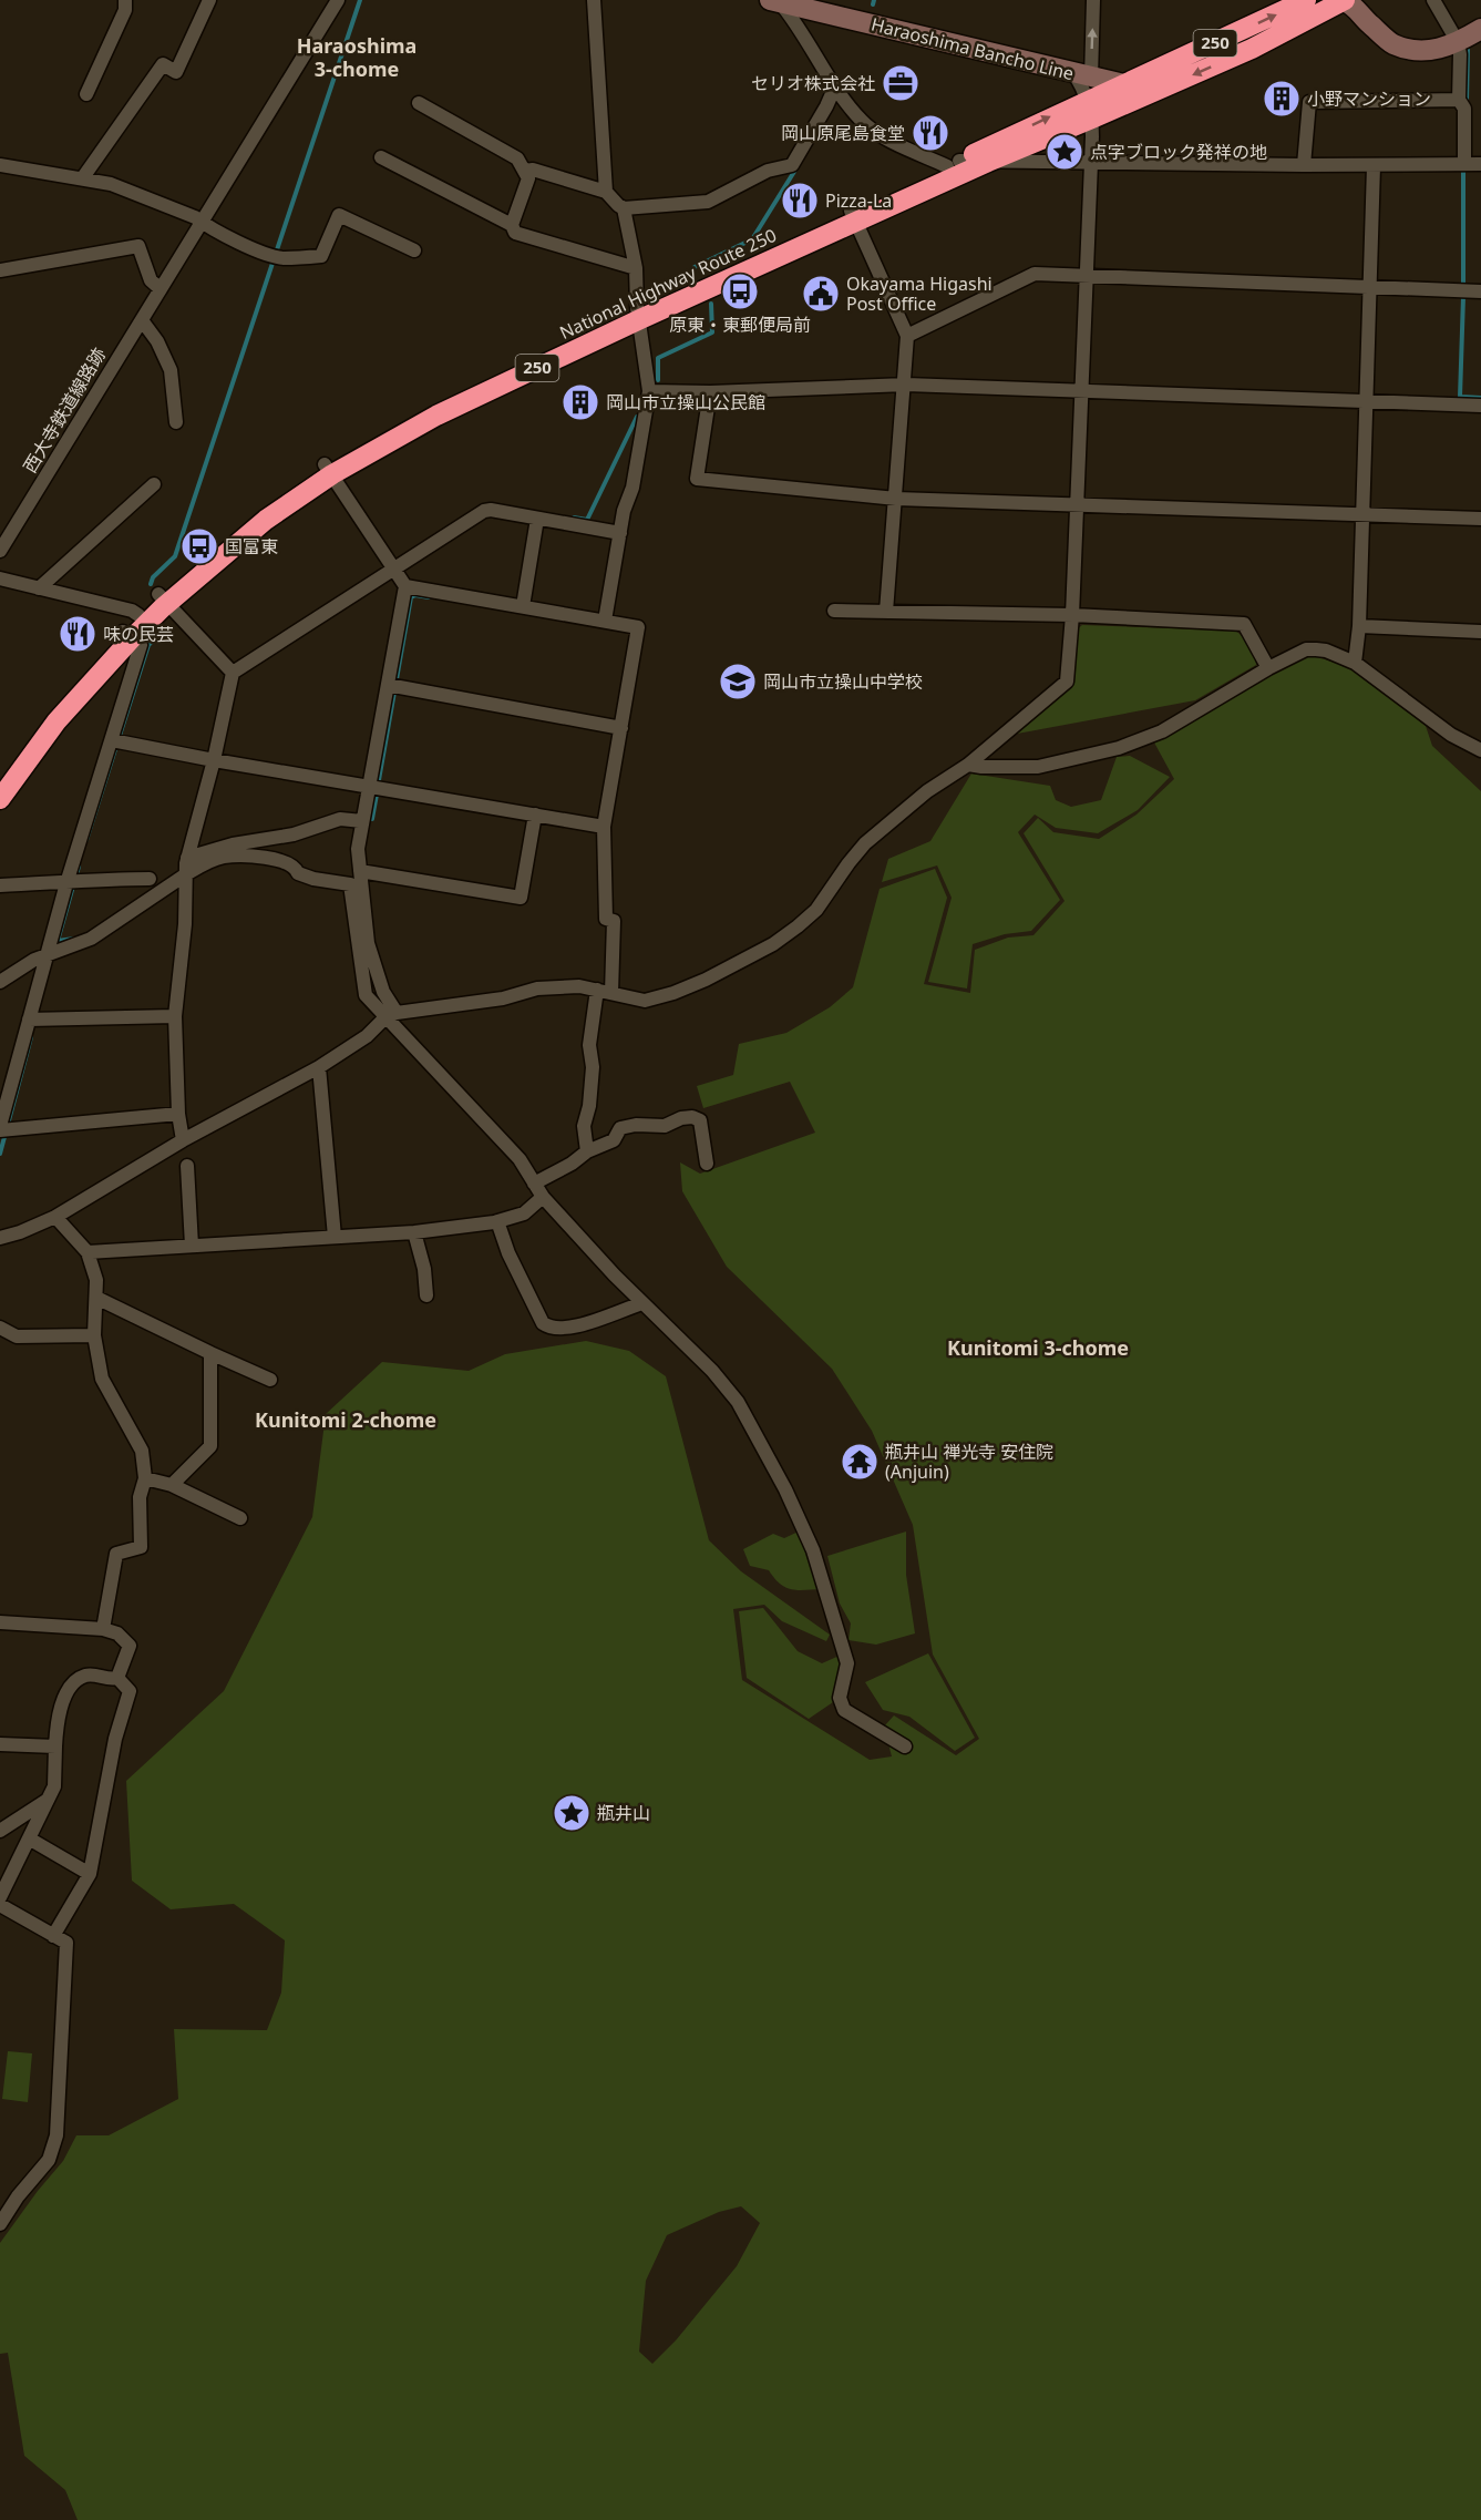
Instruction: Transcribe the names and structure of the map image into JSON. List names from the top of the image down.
{
  "streets": {
    "highway": ["250", "National Highway Route 250"],
    "main road": ["Haraoshima Bancho Line"],
    "street": ["西大寺鉄道線路跡"]
  },
  "crossings": [
    ["Haraoshima Bancho Line", "National Highway Route 250"]
  ],
  "districts": ["Haraoshima 3-chome", "Kunitomi 3-chome", "Kunitomi 2-chome"],
  "places": {
    "office": ["セリオ株式会社"],
    "building": ["小野マンション", "岡山市立操山公民館"],
    "restaurant": ["岡山原尾島食堂", "Pizza-La", "味の民芸"],
    "place": ["点字ブロック発祥の地", "瓶井山"],
    "bus stop": ["原東・東郵便局前", "国富東"],
    "public building": ["Okayama Higashi Post Office"],
    "school or university": ["岡山市立操山中学校"],
    "temple": ["瓶井山 禅光寺 安住院 (Anjuin)"]
  }
}
